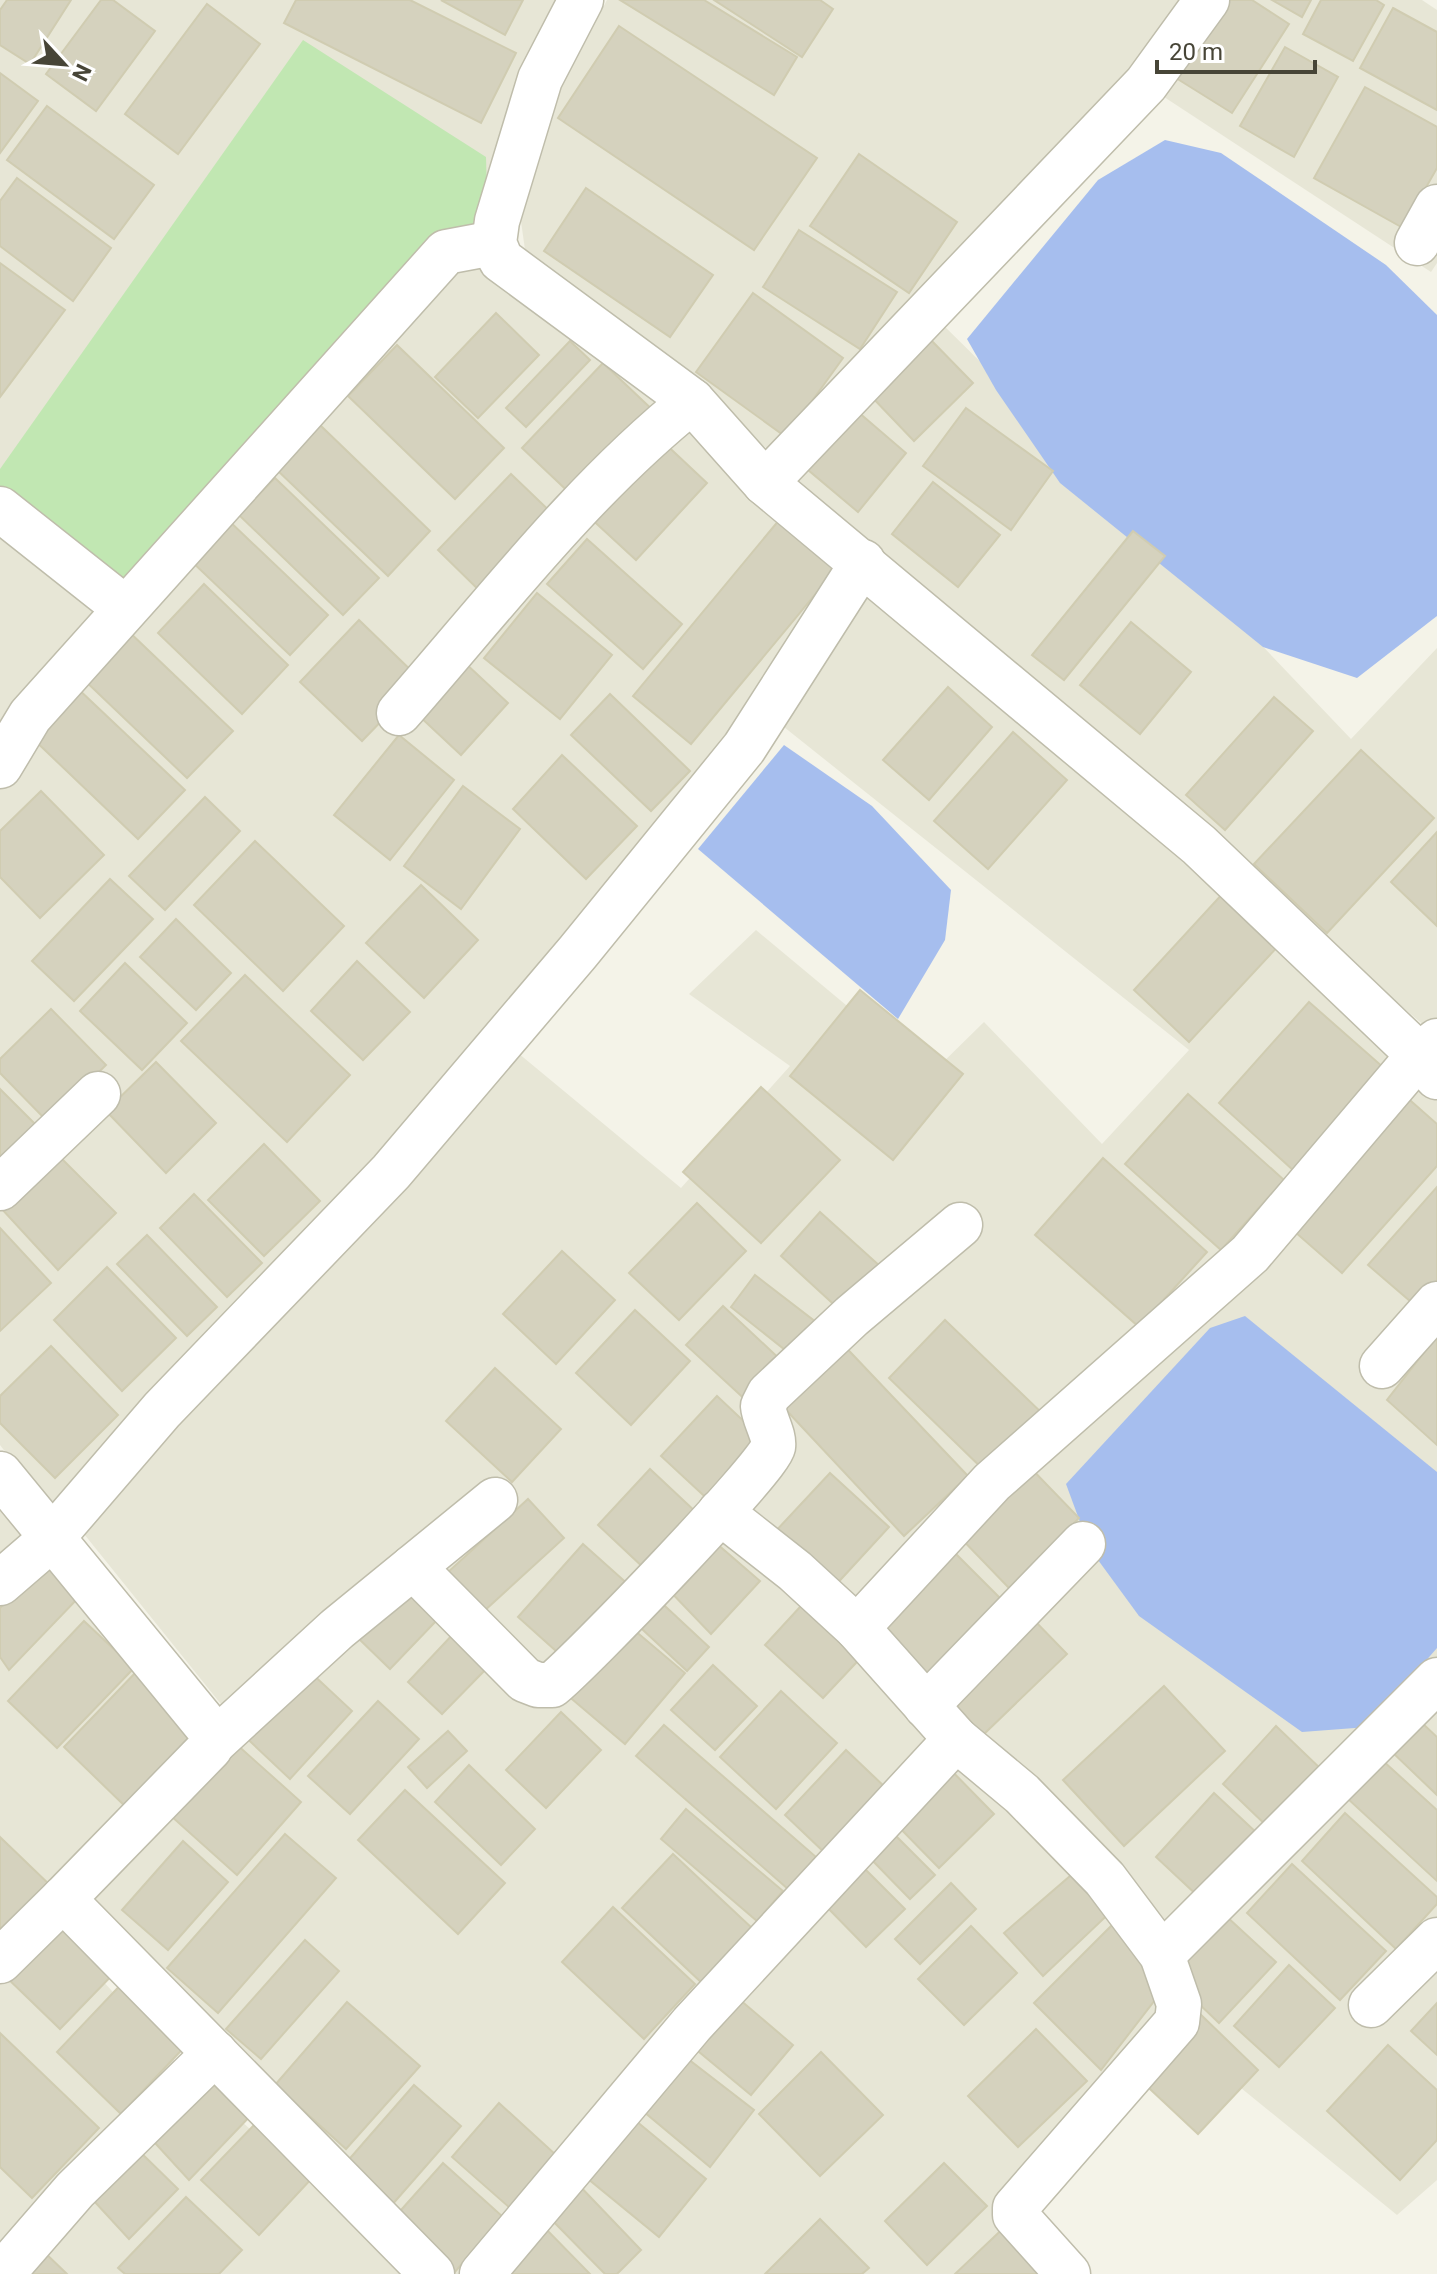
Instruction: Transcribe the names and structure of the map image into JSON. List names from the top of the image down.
{
  "scale_bar": "20 m",
  "north": "bottom right"
}
